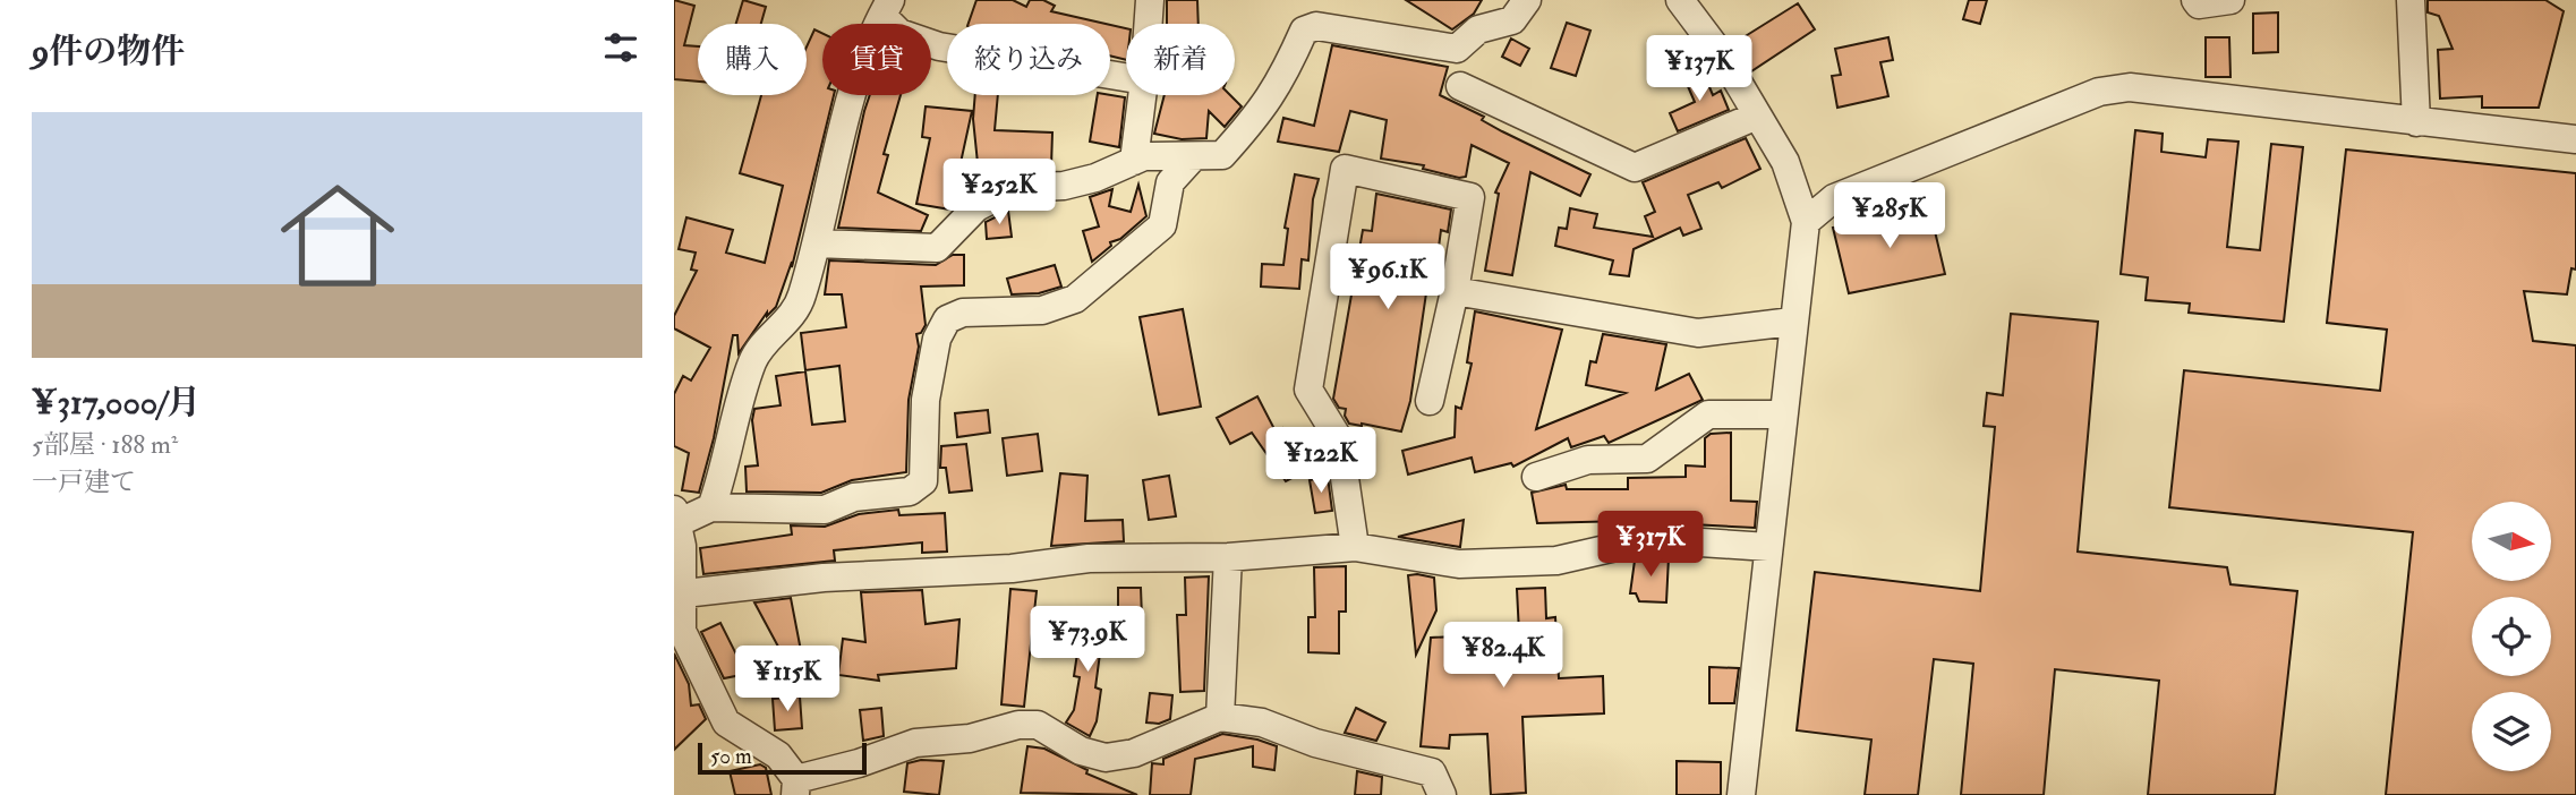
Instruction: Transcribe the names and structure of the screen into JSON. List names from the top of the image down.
{
  "scale_bar": "50 m",
  "north": "right",
  "page": {
    "heading": "9件の物件",
    "chip": [
      "購入",
      "賃貸",
      "絞り込み",
      "新着"
    ],
    "price": [
      "¥137K",
      "¥252K",
      "¥285K",
      "¥96.1K",
      "¥122K",
      "¥317K",
      "¥73.9K",
      "¥82.4K",
      "¥115K"
    ],
    "list": [
      {
        "name": "¥317,000/月",
        "note": "5部屋 · 188 m² · 一戸建て"
      }
    ],
    "scale": "50 m"
  }
}
